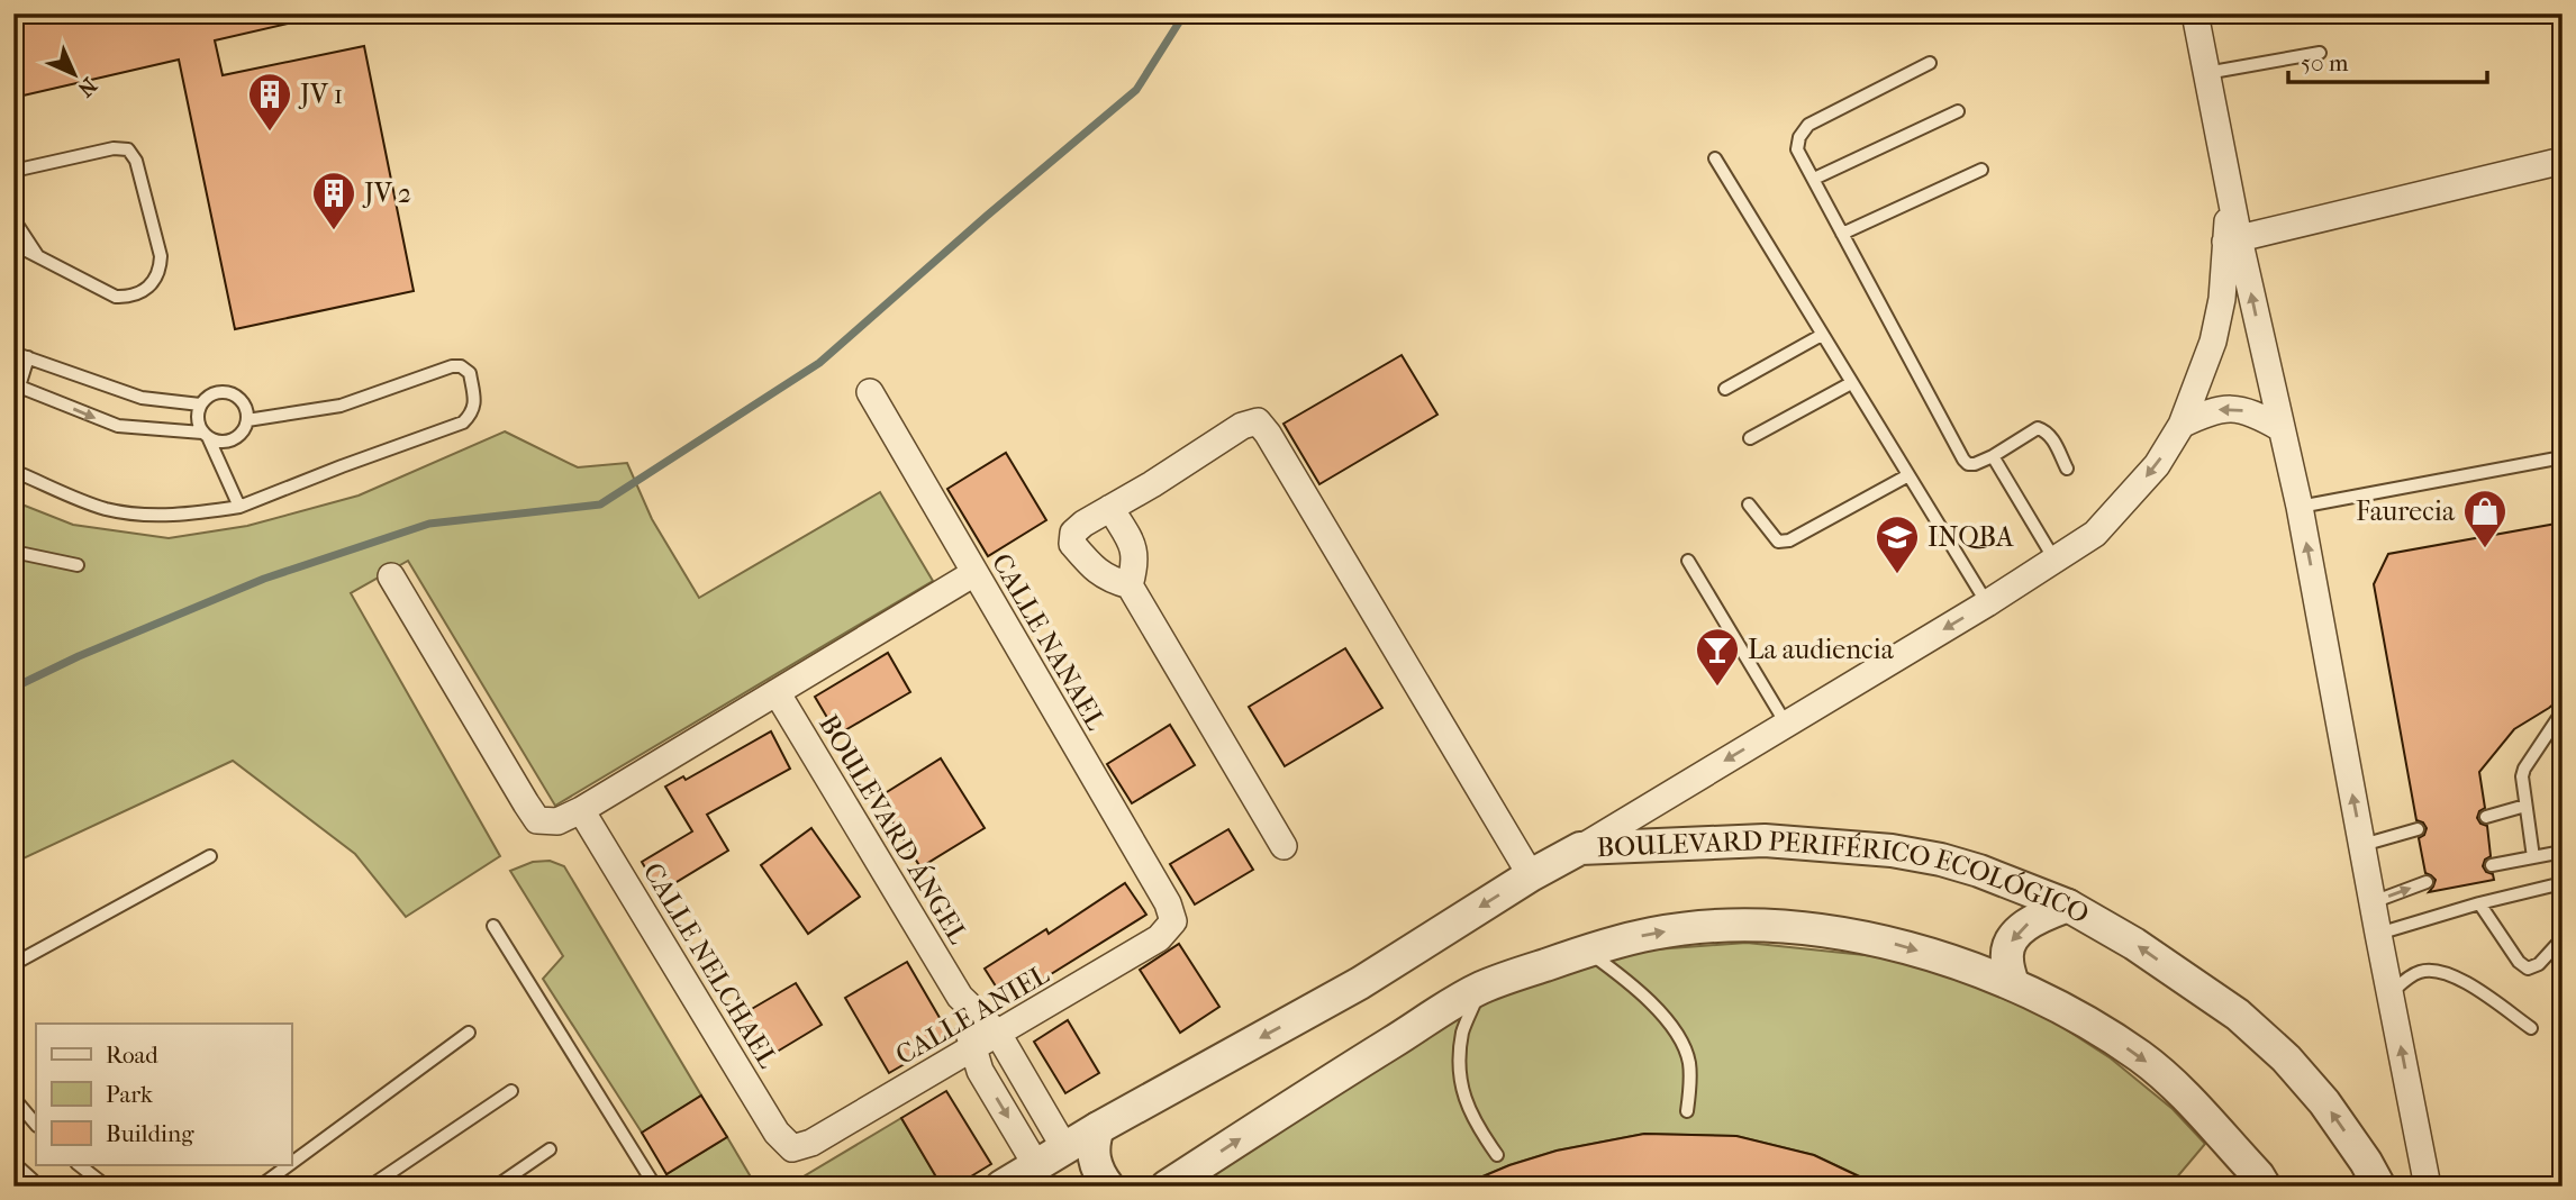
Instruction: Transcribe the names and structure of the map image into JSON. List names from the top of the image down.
{
  "streets": {
    "street": [
      "CALLE NANAEL",
      "BOULEVARD ÁNGEL",
      "BOULEVARD PERIFÉRICO ECOLÓGICO",
      "CALLE NELCHAEL",
      "CALLE ANIEL"
    ]
  },
  "crossings": [
    ["CALLE NANAEL", "CALLE ANIEL"],
    ["BOULEVARD ÁNGEL", "BOULEVARD PERIFÉRICO ECOLÓGICO"],
    ["BOULEVARD ÁNGEL", "CALLE ANIEL"],
    ["CALLE NELCHAEL", "CALLE ANIEL"]
  ],
  "places": {
    "building": ["JV 1", "JV 2"],
    "shop": ["Faurecia"],
    "school or university": ["INQBA"],
    "bar": ["La audiencia"]
  },
  "legend": ["Road", "Park", "Building"],
  "scale_bar": "50 m",
  "north": "bottom right"
}
